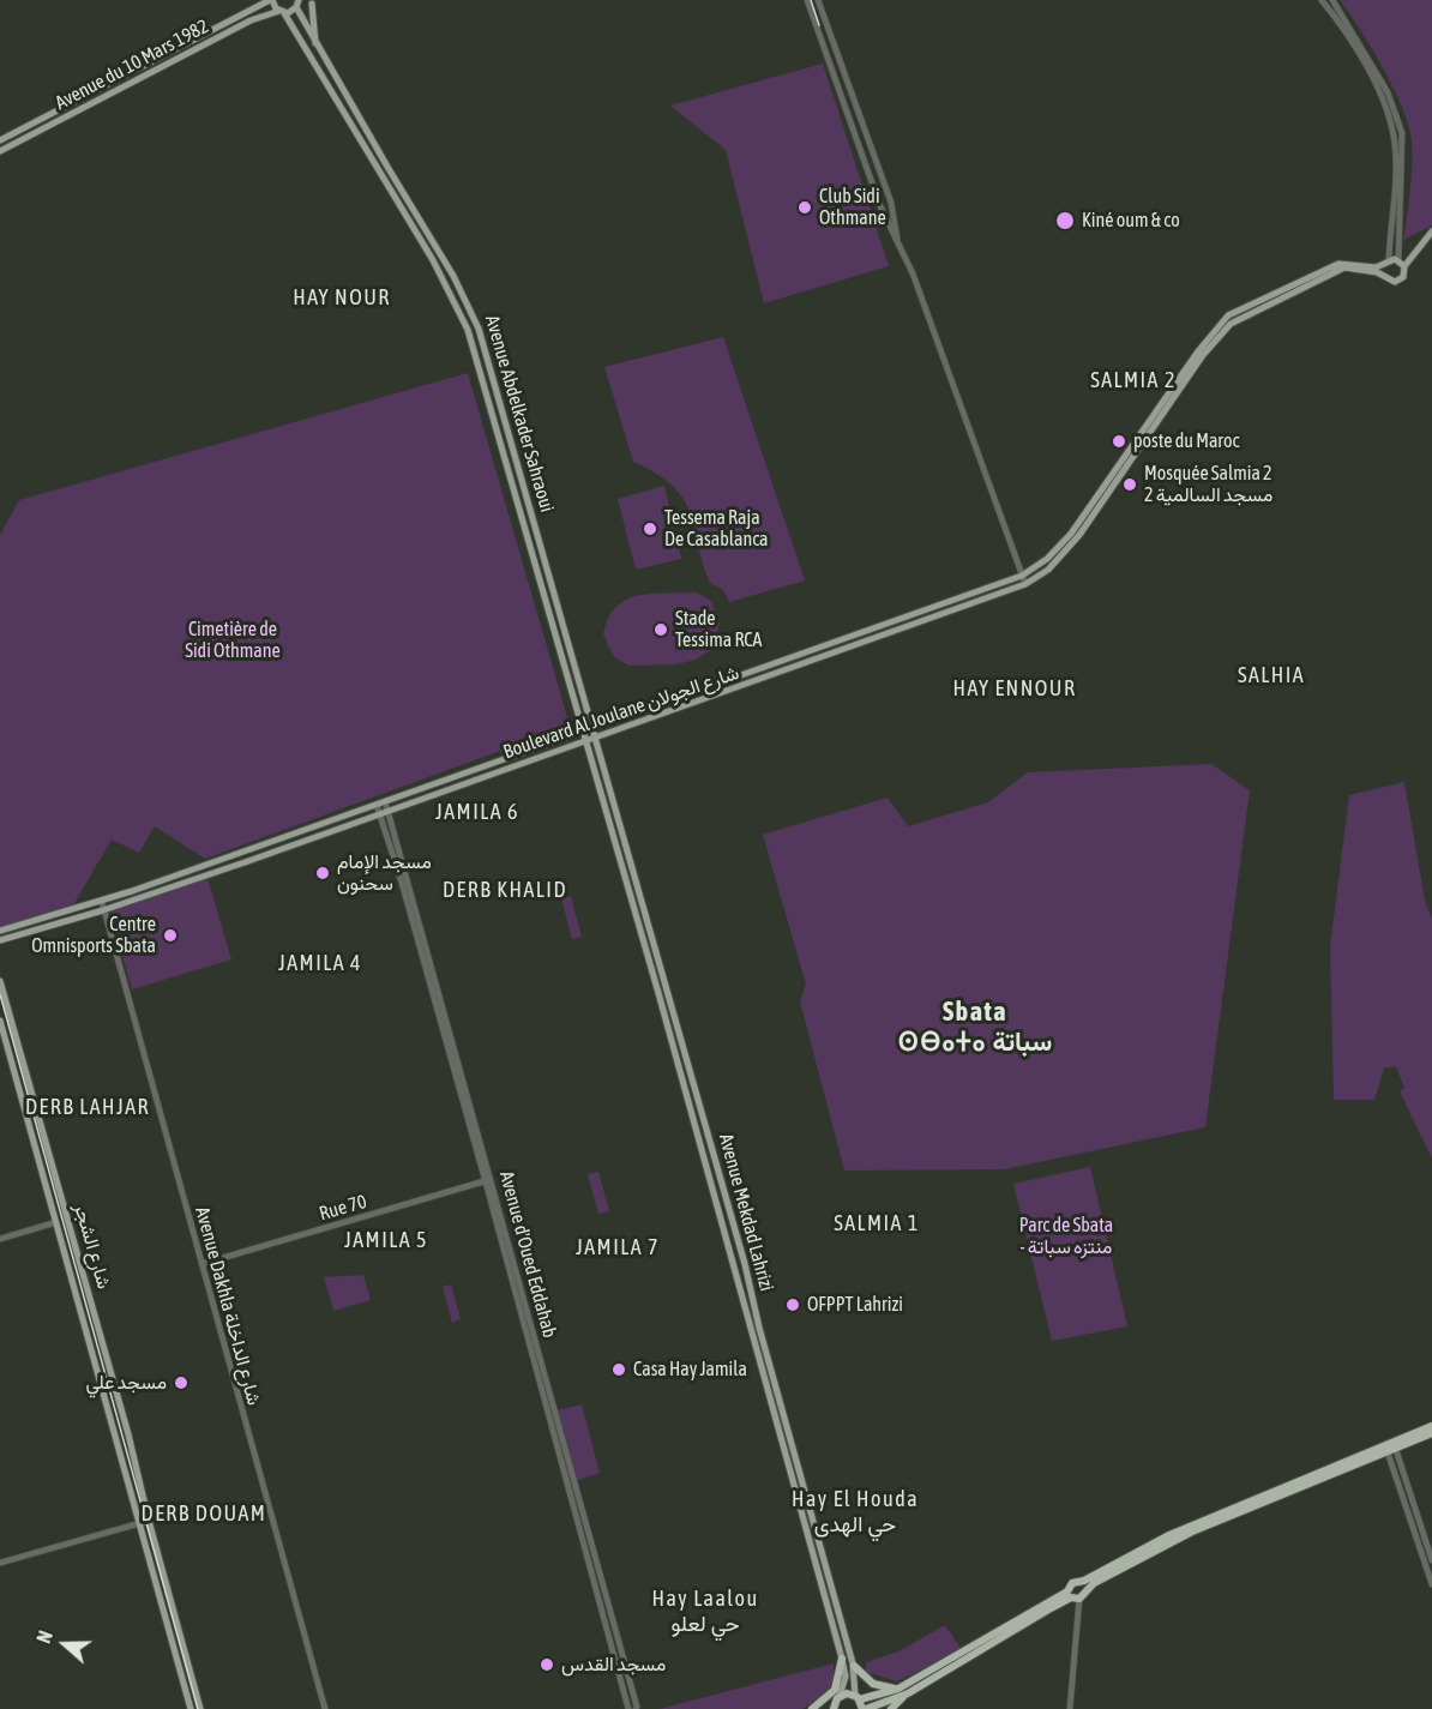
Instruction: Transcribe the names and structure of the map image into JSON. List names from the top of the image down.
{
  "streets": {
    "main road": [
      "Avenue du 10 Mars 1982",
      "Avenue Abdelkader Sahraoui",
      "Boulevard Al Joulane شارع الجولان",
      "Avenue Mekdad Lahrizi",
      "شارع الشجر"
    ],
    "street": ["Rue 70", "Avenue d'Oued Eddahab", "Avenue Dakhla شارع الداخلة"]
  },
  "crossings": [
    ["Avenue du 10 Mars 1982", "Avenue Abdelkader Sahraoui"],
    ["Avenue Abdelkader Sahraoui", "Boulevard Al Joulane شارع الجولان"],
    ["Avenue Abdelkader Sahraoui", "Avenue Mekdad Lahrizi"],
    ["Boulevard Al Joulane شارع الجولان", "Avenue Mekdad Lahrizi"],
    ["Boulevard Al Joulane شارع الجولان", "Avenue d'Oued Eddahab"],
    ["Boulevard Al Joulane شارع الجولان", "Avenue Dakhla شارع الداخلة"],
    ["Rue 70", "Avenue d'Oued Eddahab"],
    ["Rue 70", "Avenue Dakhla شارع الداخلة"]
  ],
  "districts": [
    "HAY NOUR",
    "SALMIA 2",
    "SALHIA",
    "HAY ENNOUR",
    "JAMILA 6",
    "DERB KHALID",
    "JAMILA 4",
    "Sbata ⵙⴱⴰⵜⴰ سباتة",
    "DERB LAHJAR",
    "SALMIA 1",
    "JAMILA 5",
    "JAMILA 7",
    "Hay El Houda حي الهدى",
    "DERB DOUAM",
    "Hay Laalou حي لعلو"
  ],
  "parks": ["Cimetière de Sidi Othmane", "Parc de Sbata - منتزه سباتة"],
  "places": [
    "Club Sidi Othmane",
    "Kiné oum & co",
    "poste du Maroc",
    "Mosquée Salmia 2 مسجد السالمية 2",
    "Tessema Raja De Casablanca",
    "Stade Tessima RCA",
    "مسجد الإمام سحنون",
    "Centre Omnisports Sbata",
    "OFPPT Lahrizi",
    "Casa Hay Jamila",
    "مسجد علي",
    "مسجد القدس"
  ],
  "north": "left"
}
